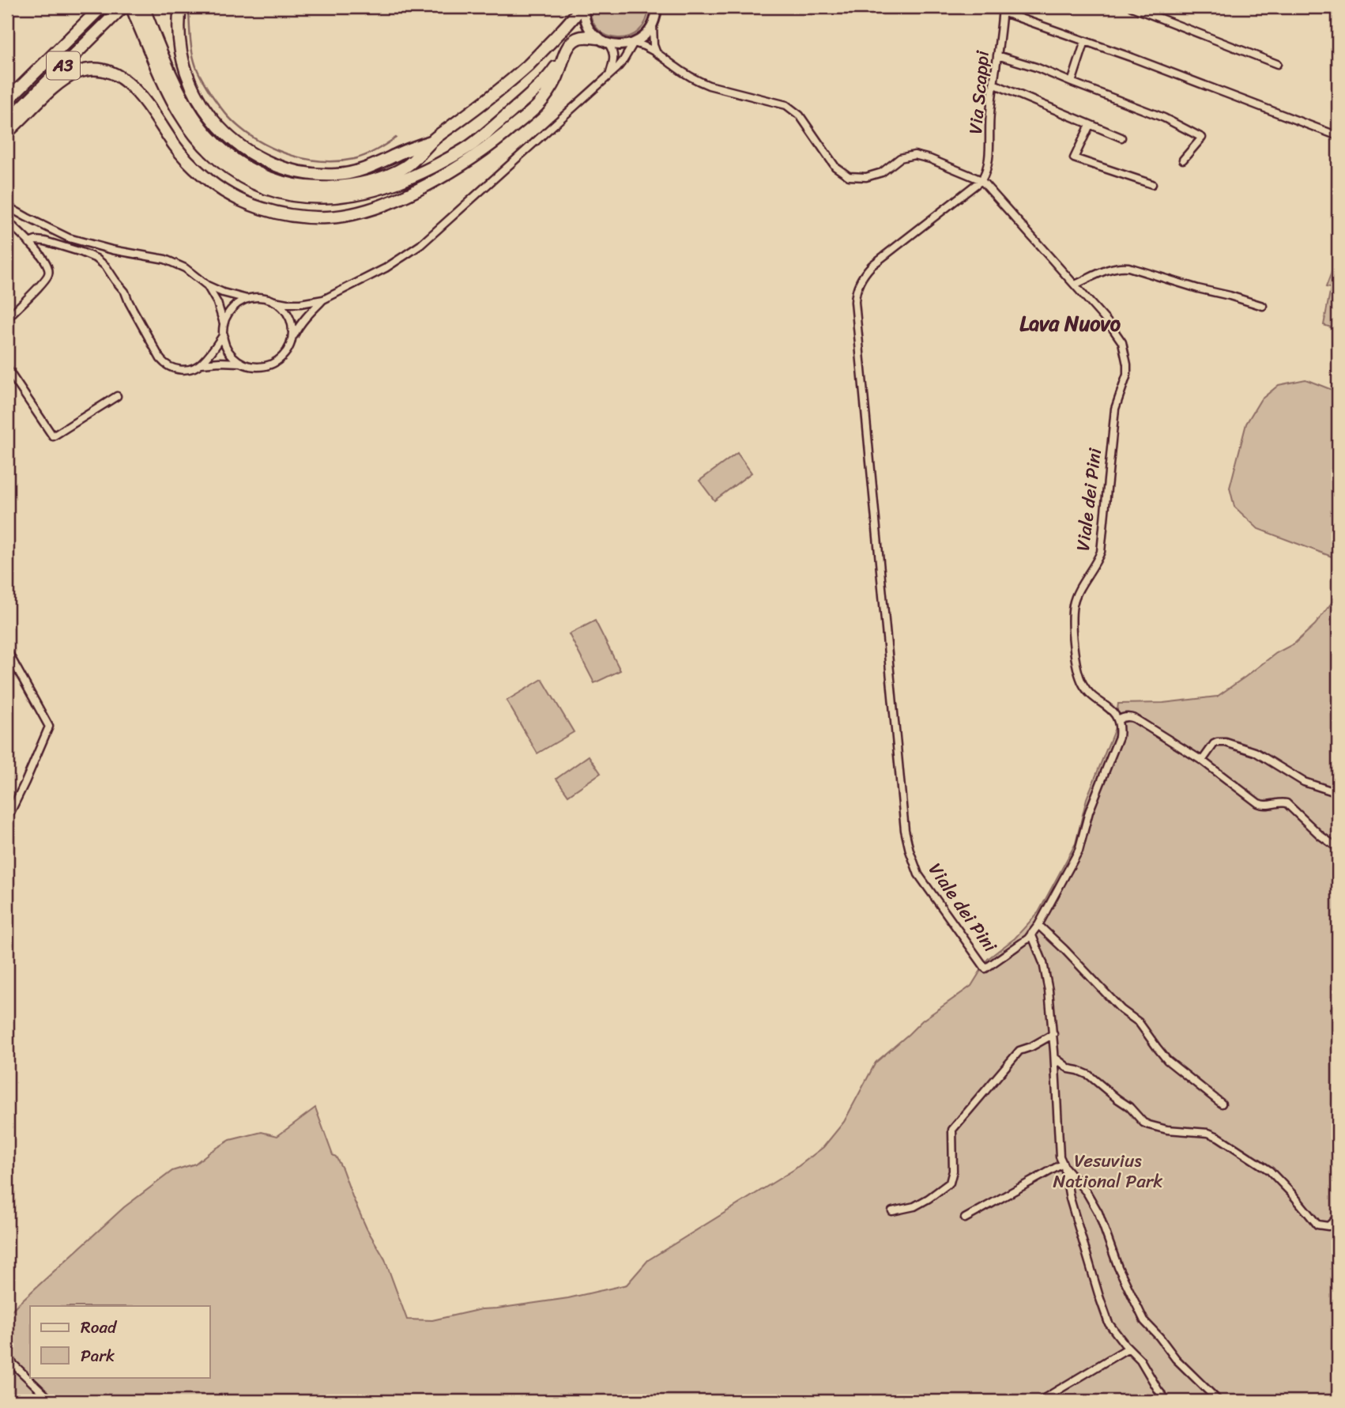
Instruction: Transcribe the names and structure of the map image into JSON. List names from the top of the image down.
{
  "streets": {
    "highway": ["A3"],
    "street": ["Via Scappi", "Viale dei Pini"]
  },
  "crossings": [
    ["Via Scappi", "Viale dei Pini"]
  ],
  "districts": ["Lava Nuovo"],
  "parks": ["Vesuvius National Park"],
  "legend": ["Road", "Park"]
}
